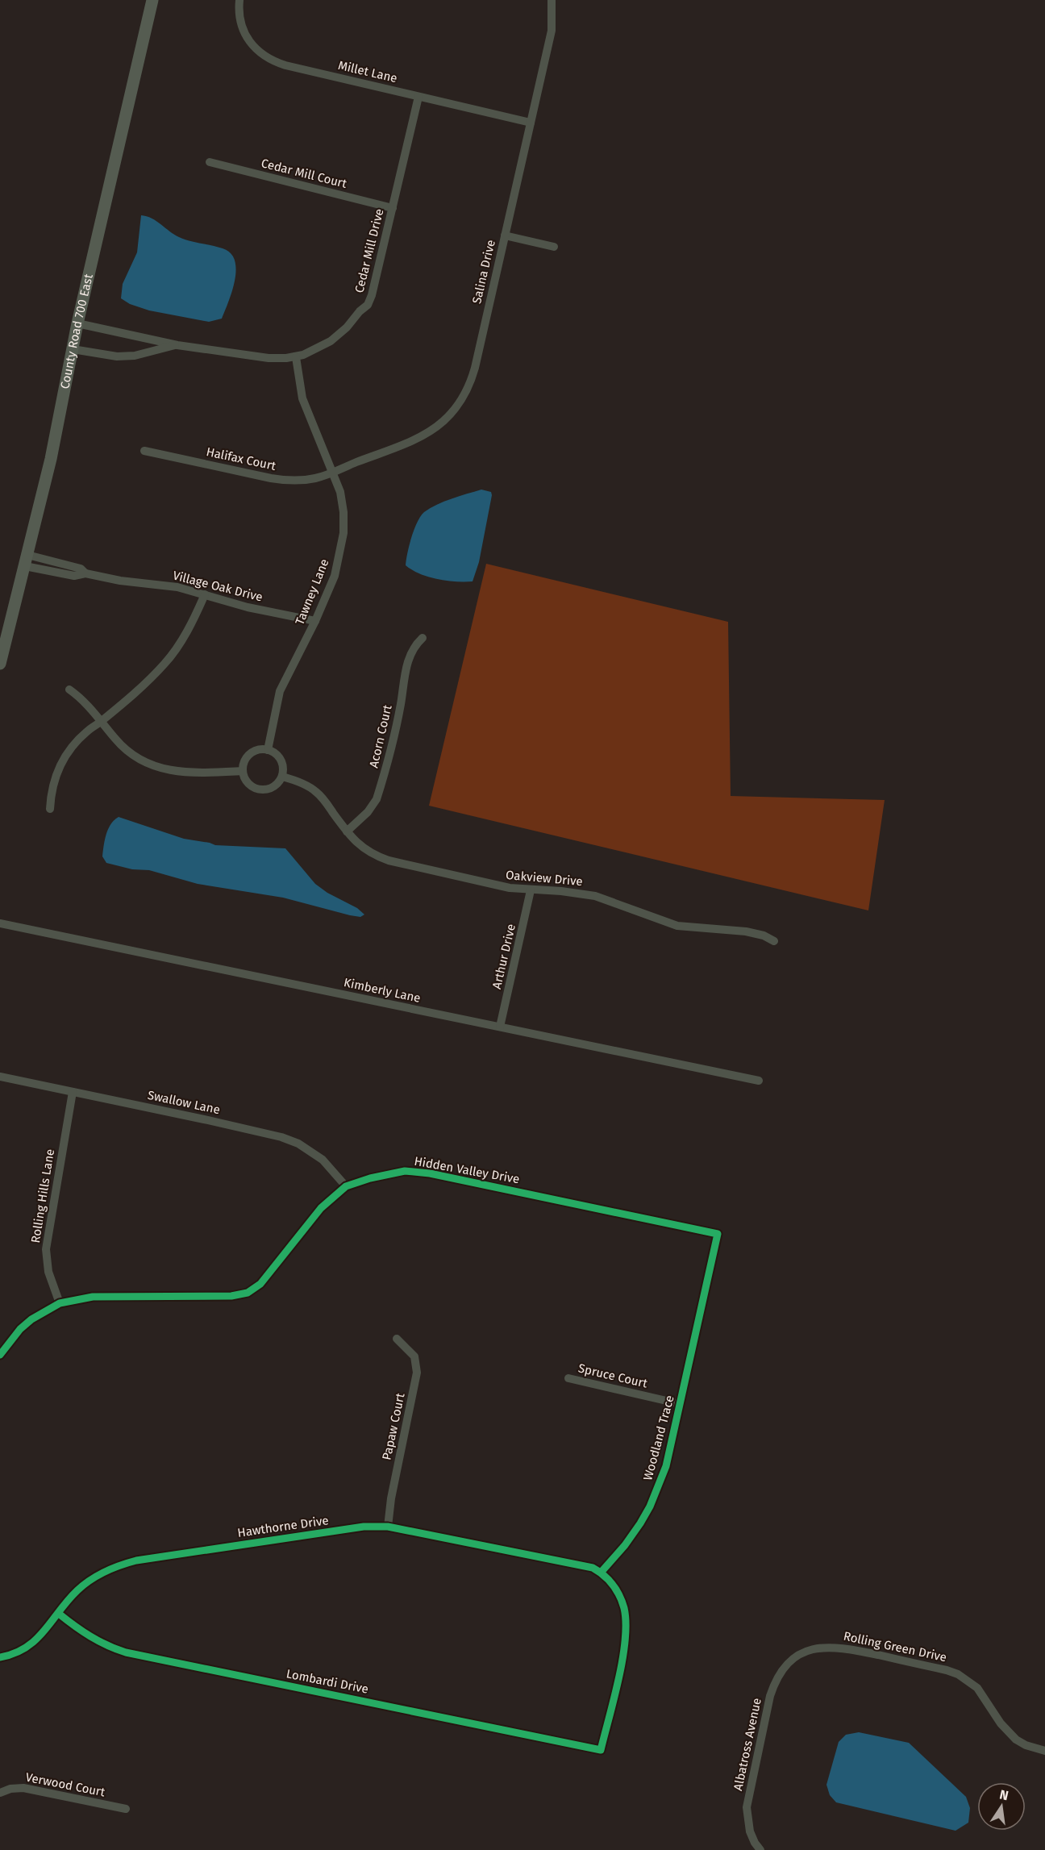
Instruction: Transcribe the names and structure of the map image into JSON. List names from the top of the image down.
{
  "streets": {
    "main road": ["County Road 700 East"],
    "street": [
      "Millet Lane",
      "Cedar Mill Court",
      "Cedar Mill Drive",
      "Salina Drive",
      "Halifax Court",
      "Village Oak Drive",
      "Tawney Lane",
      "Acorn Court",
      "Oakview Drive",
      "Arthur Drive",
      "Kimberly Lane",
      "Swallow Lane",
      "Hidden Valley Drive",
      "Rolling Hills Lane",
      "Spruce Court",
      "Papaw Court",
      "Woodland Trace",
      "Hawthorne Drive",
      "Rolling Green Drive",
      "Lombardi Drive",
      "Albatross Avenue",
      "Verwood Court"
    ]
  },
  "crossings": [
    ["Millet Lane", "Cedar Mill Drive"],
    ["Millet Lane", "Salina Drive"],
    ["Cedar Mill Court", "Cedar Mill Drive"],
    ["Cedar Mill Drive", "County Road 700 East"],
    ["Cedar Mill Drive", "Tawney Lane"],
    ["Salina Drive", "Halifax Court"],
    ["Salina Drive", "Tawney Lane"],
    ["County Road 700 East", "Village Oak Drive"],
    ["Halifax Court", "Tawney Lane"],
    ["Village Oak Drive", "Tawney Lane"],
    ["Tawney Lane", "Oakview Drive"],
    ["Acorn Court", "Oakview Drive"],
    ["Oakview Drive", "Arthur Drive"],
    ["Arthur Drive", "Kimberly Lane"],
    ["Swallow Lane", "Hidden Valley Drive"],
    ["Swallow Lane", "Rolling Hills Lane"],
    ["Hidden Valley Drive", "Rolling Hills Lane"],
    ["Hidden Valley Drive", "Woodland Trace"],
    ["Spruce Court", "Woodland Trace"],
    ["Papaw Court", "Hawthorne Drive"],
    ["Woodland Trace", "Hawthorne Drive"],
    ["Woodland Trace", "Lombardi Drive"],
    ["Hawthorne Drive", "Lombardi Drive"],
    ["Rolling Green Drive", "Albatross Avenue"]
  ],
  "north": "top"
}
